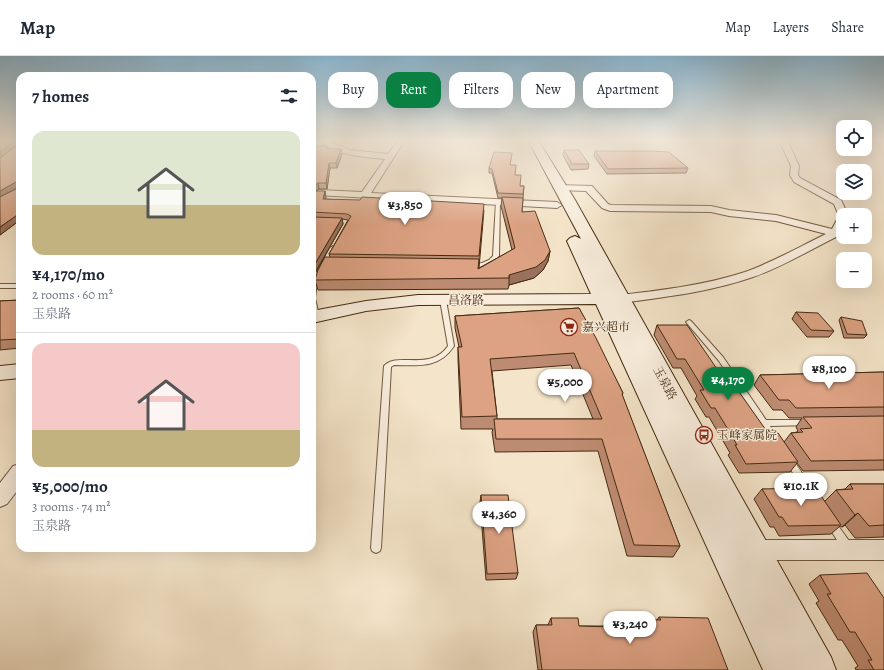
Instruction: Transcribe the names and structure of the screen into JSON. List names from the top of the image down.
{
  "streets": {
    "main road": ["昌洛路", "玉泉路"]
  },
  "crossings": [
    ["昌洛路", "玉泉路"]
  ],
  "places": {
    "supermarket": ["嘉兴超市"],
    "bus stop": ["玉峰家属院"]
  },
  "page": {
    "header": "Map",
    "nav": ["Map", "Layers", "Share"],
    "chip": [
      "Buy",
      "Rent",
      "Filters",
      "New",
      "Apartment"
    ],
    "heading": "7 homes",
    "map_buttons": ["+", "−"],
    "list": [
      {
        "name": "¥4,170/mo",
        "note": "2 rooms · 60 m² · 玉泉路"
      },
      {
        "name": "¥5,000/mo",
        "note": "3 rooms · 74 m² · 玉泉路"
      }
    ],
    "price": [
      "¥3,850",
      "¥8,100",
      "¥4,170",
      "¥5,000",
      "¥10.1K",
      "¥4,360",
      "¥3,240"
    ]
  }
}
